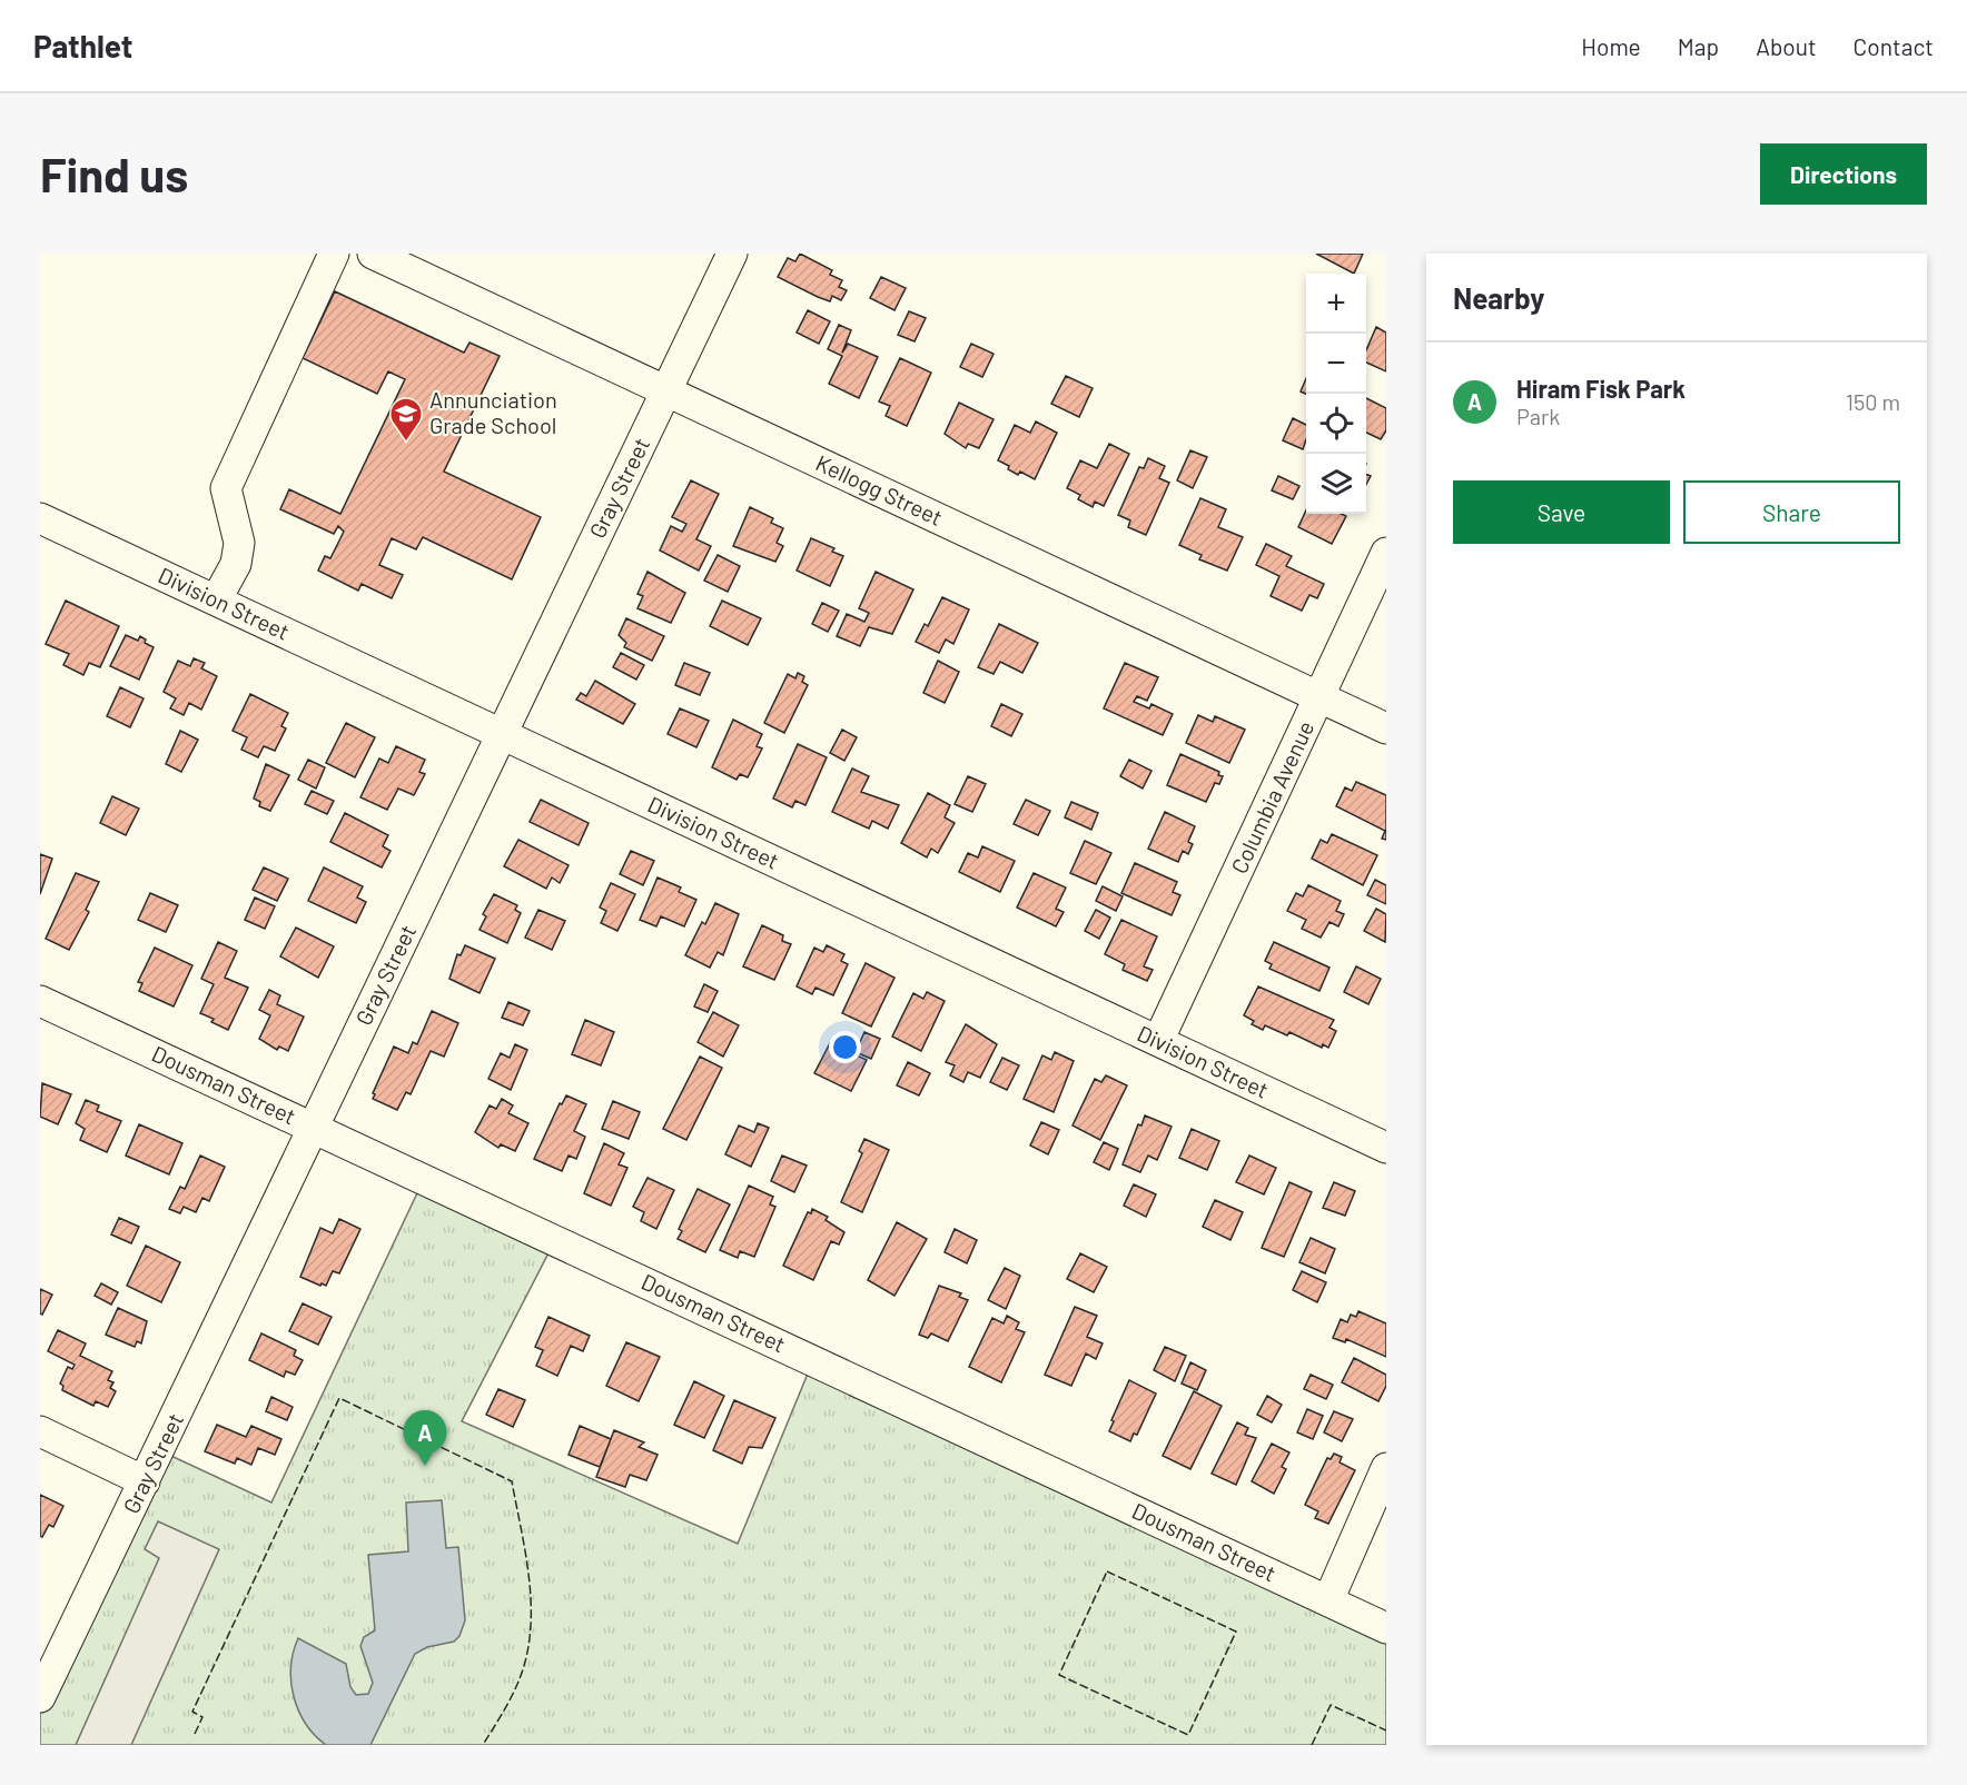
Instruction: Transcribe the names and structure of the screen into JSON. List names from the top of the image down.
{
  "streets": {
    "street": [
      "Gray Street",
      "Kellogg Street",
      "Division Street",
      "Columbia Avenue",
      "Dousman Street"
    ]
  },
  "crossings": [
    ["Gray Street", "Kellogg Street"],
    ["Gray Street", "Division Street"],
    ["Gray Street", "Dousman Street"],
    ["Kellogg Street", "Columbia Avenue"],
    ["Division Street", "Columbia Avenue"]
  ],
  "places": {
    "school or university": ["Annunciation Grade School"]
  },
  "page": {
    "header": "Pathlet",
    "nav": [
      "Home",
      "Map",
      "About",
      "Contact"
    ],
    "buttons": [
      "Directions",
      ["Save", "Share"]
    ],
    "title": "Find us",
    "heading": "Nearby",
    "map_buttons": ["+", "−"],
    "list": [
      {
        "mark": "A",
        "name": "Hiram Fisk Park",
        "note": "Park",
        "value": "150 m"
      }
    ],
    "pins": "A"
  }
}
